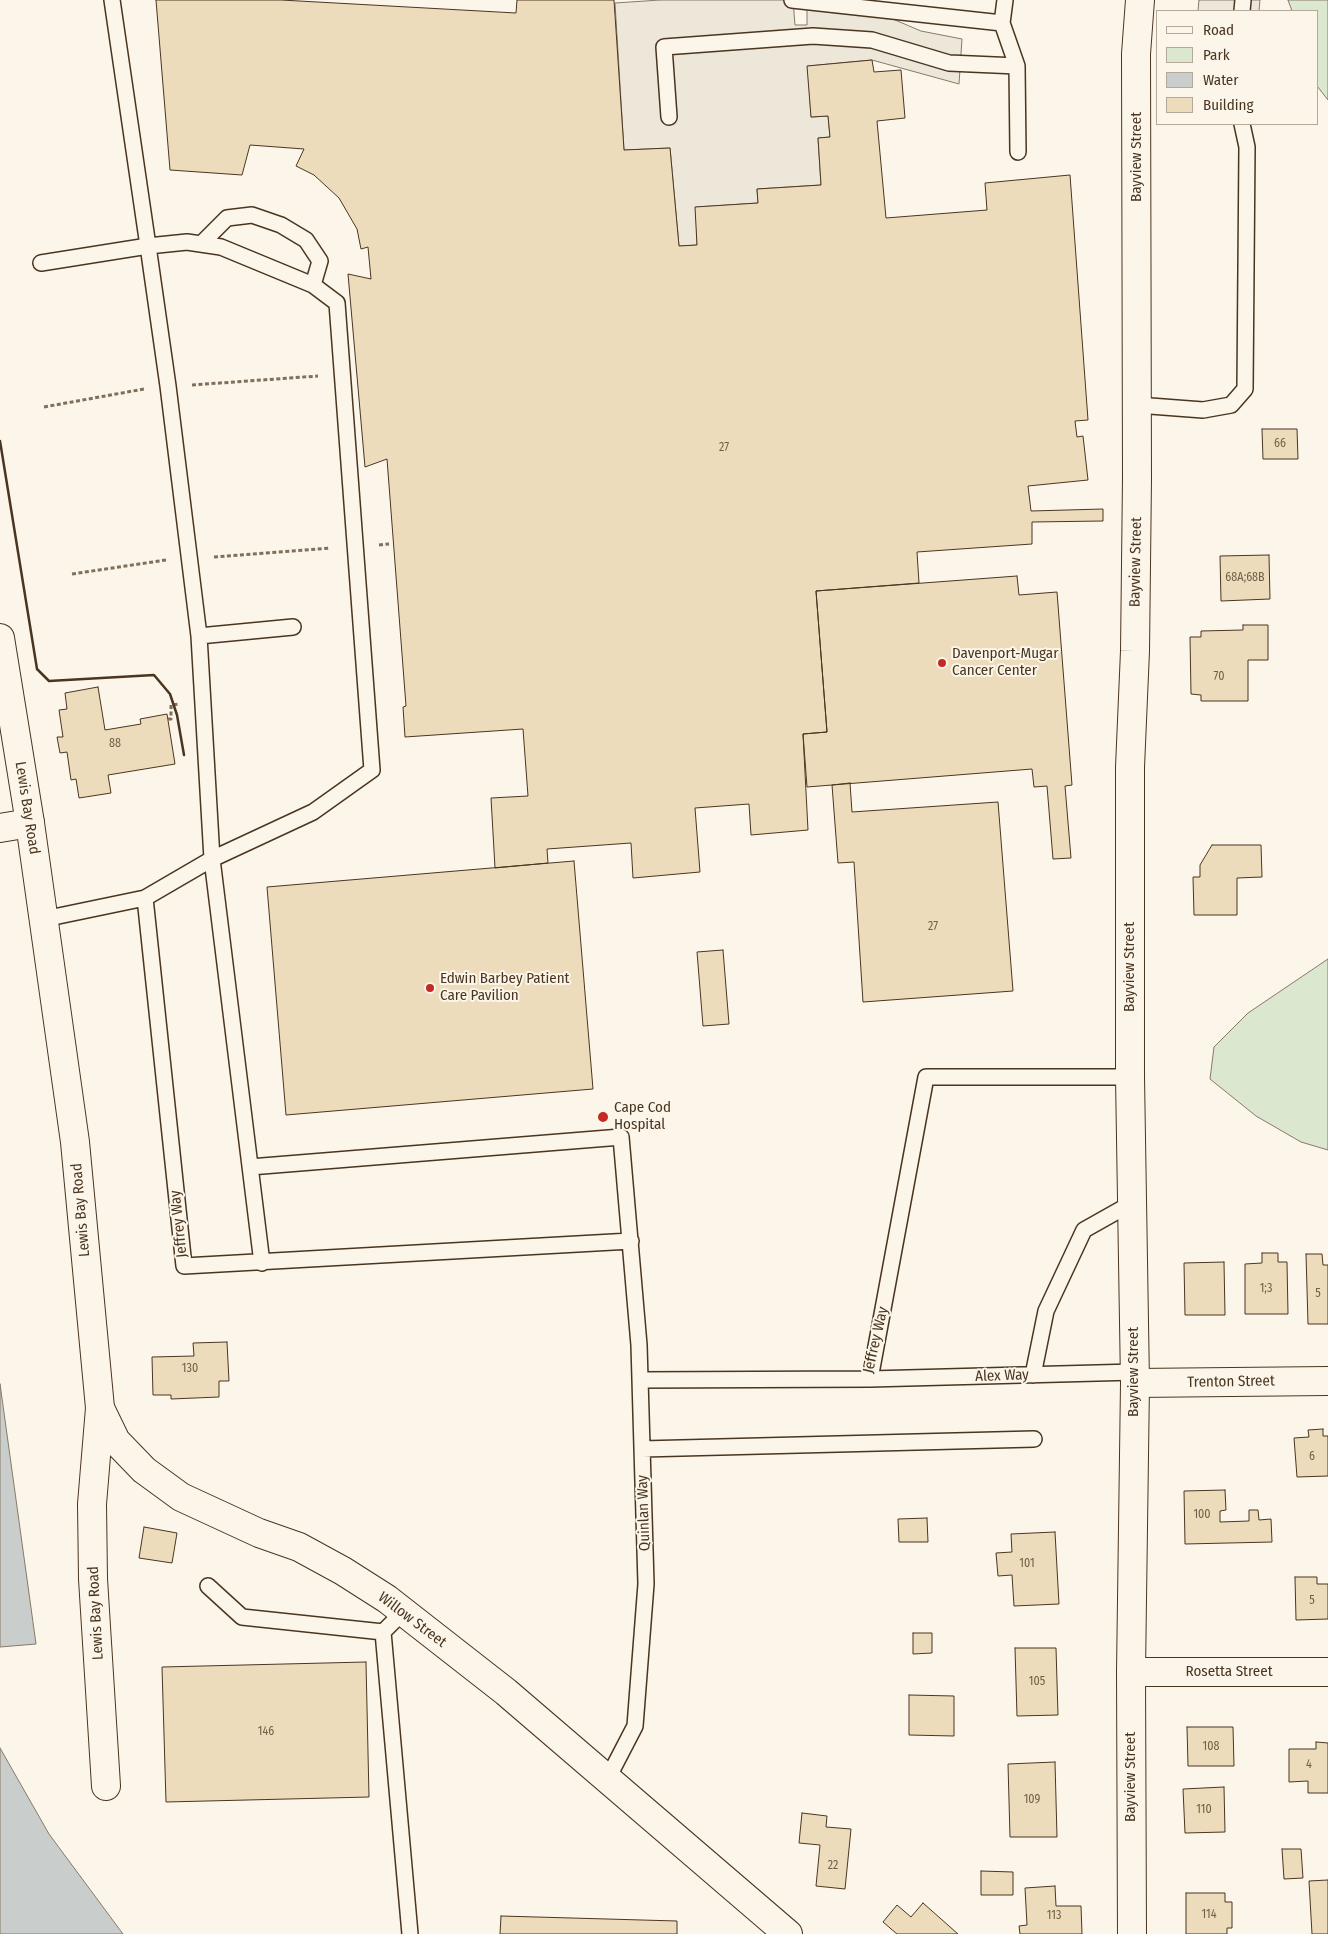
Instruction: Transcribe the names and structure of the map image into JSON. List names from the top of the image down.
{
  "streets": {
    "street": [
      "Bayview Street",
      "Lewis Bay Road",
      "Trenton Street",
      "Willow Street",
      "Rosetta Street"
    ],
    "lane": ["Jeffrey Way", "Alex Way", "Quinlan Way"]
  },
  "crossings": [
    ["Bayview Street", "Jeffrey Way"],
    ["Bayview Street", "Alex Way"],
    ["Bayview Street", "Trenton Street"],
    ["Bayview Street", "Rosetta Street"],
    ["Lewis Bay Road", "Willow Street"],
    ["Jeffrey Way", "Alex Way"],
    ["Jeffrey Way", "Quinlan Way"],
    ["Alex Way", "Trenton Street"],
    ["Quinlan Way", "Willow Street"]
  ],
  "places": ["Davenport-Mugar Cancer Center", "Edwin Barbey Patient Care Pavilion", "Cape Cod Hospital"],
  "house_numbers": [
    "66",
    "27",
    "68A;68B",
    "70",
    "88",
    "27",
    "1;3",
    "5",
    "130",
    "6",
    "100",
    "101",
    "5",
    "105",
    "146",
    "108",
    "4",
    "109",
    "110",
    "22",
    "114",
    "113"
  ],
  "legend": [
    "Road",
    "Park",
    "Water",
    "Building"
  ]
}
